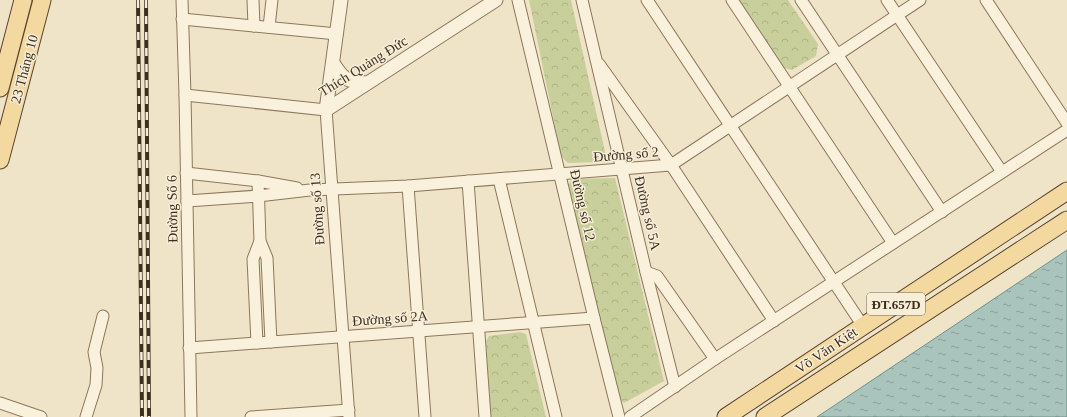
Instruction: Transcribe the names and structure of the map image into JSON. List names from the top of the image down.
{
  "streets": {
    "main road": ["23 Tháng 10", "ĐT.657D", "Võ Văn Kiệt"],
    "street": [
      "Thích Quảng Đức",
      "Đường số 2",
      "Đường số 12",
      "Đường Số 6",
      "Đường số 13",
      "Đường số 5A",
      "Đường số 2A"
    ]
  },
  "crossings": [
    ["Thích Quảng Đức", "Đường Số 6"],
    ["Thích Quảng Đức", "Đường số 13"],
    ["Đường số 2", "Đường số 12"],
    ["Đường số 2", "Đường Số 6"],
    ["Đường số 2", "Đường số 13"],
    ["Đường số 2", "Đường số 5A"],
    ["Đường số 12", "Đường số 2A"],
    ["Đường Số 6", "Đường số 2A"],
    ["Đường số 13", "Đường số 2A"]
  ]
}
